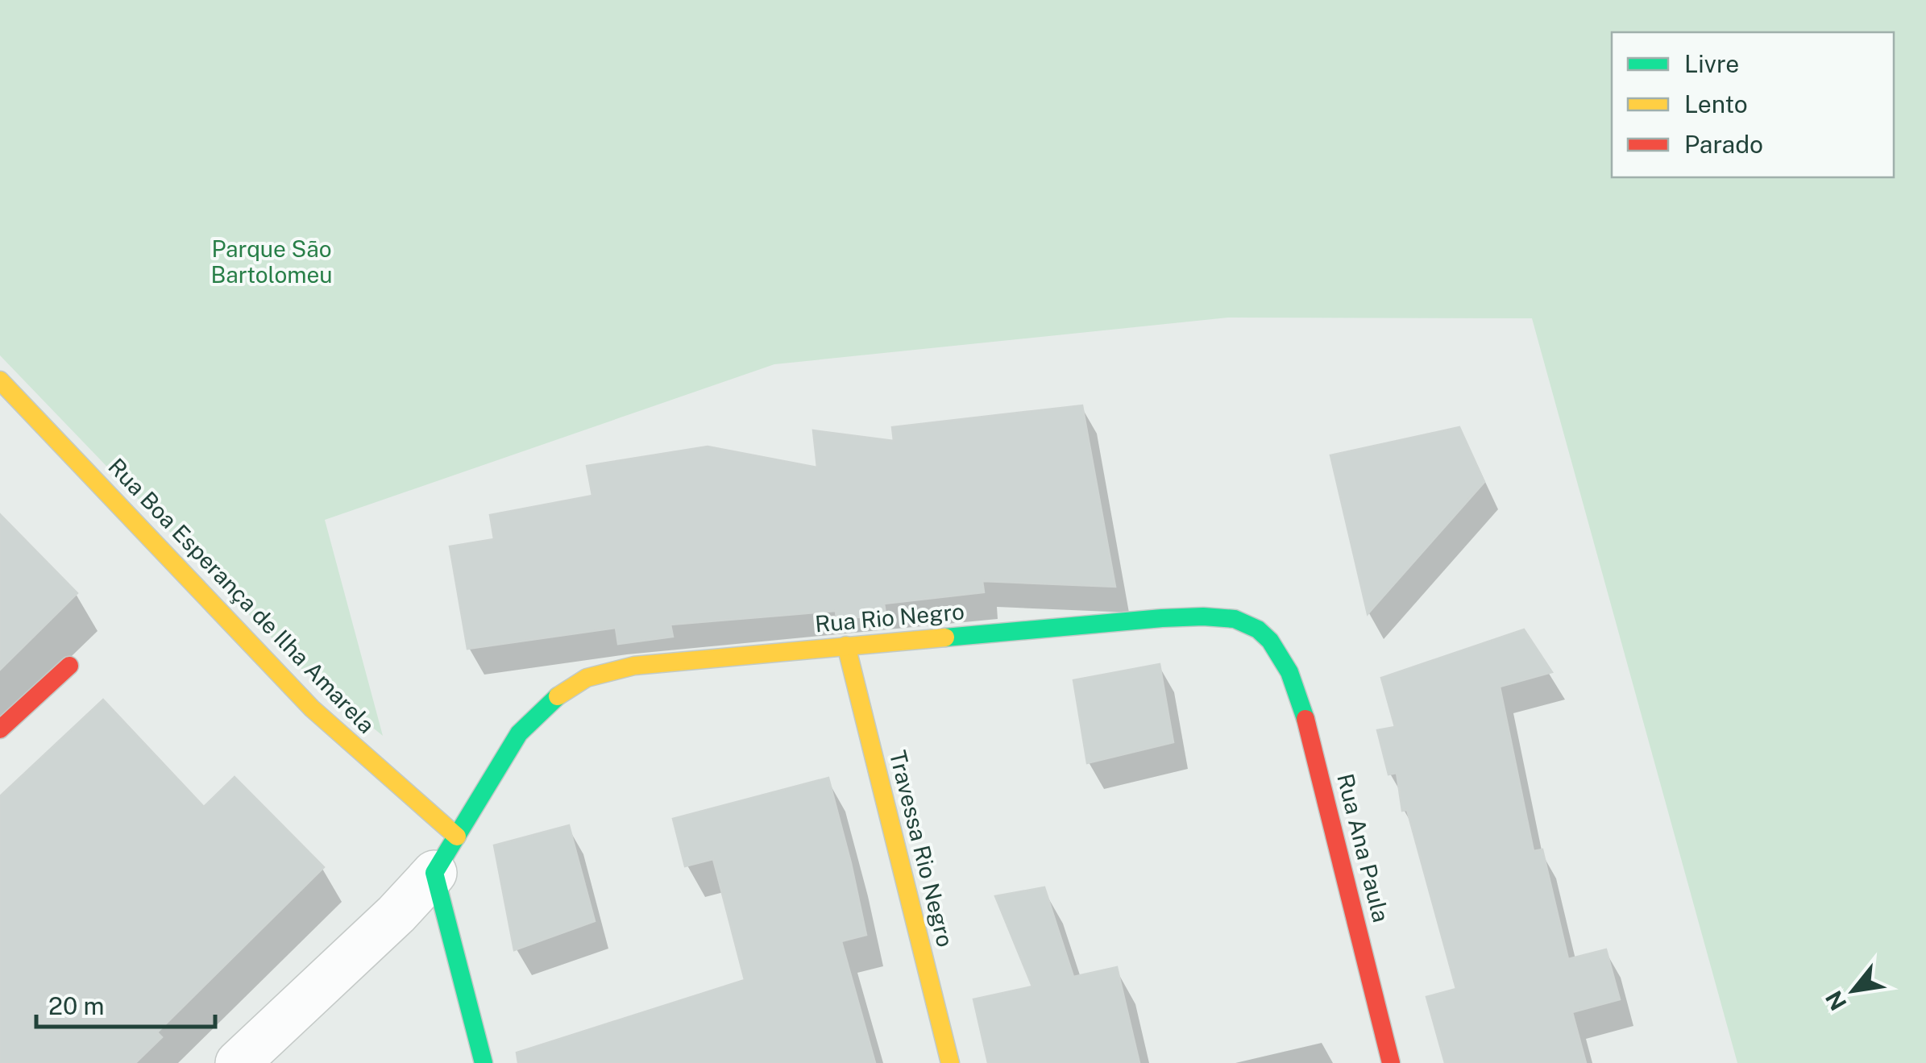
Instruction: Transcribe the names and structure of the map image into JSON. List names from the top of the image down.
{
  "streets": {
    "street": [
      "Rua Boa Esperança de Ilha Amarela",
      "Rua Rio Negro",
      "Rua Ana Paula",
      "Travessa Rio Negro"
    ]
  },
  "crossings": [
    ["Rua Boa Esperança de Ilha Amarela", "Rua Rio Negro"],
    ["Rua Rio Negro", "Rua Ana Paula"],
    ["Rua Rio Negro", "Travessa Rio Negro"]
  ],
  "parks": ["Parque São Bartolomeu"],
  "legend": ["Livre", "Lento", "Parado"],
  "scale_bar": "20 m",
  "north": "bottom left"
}
